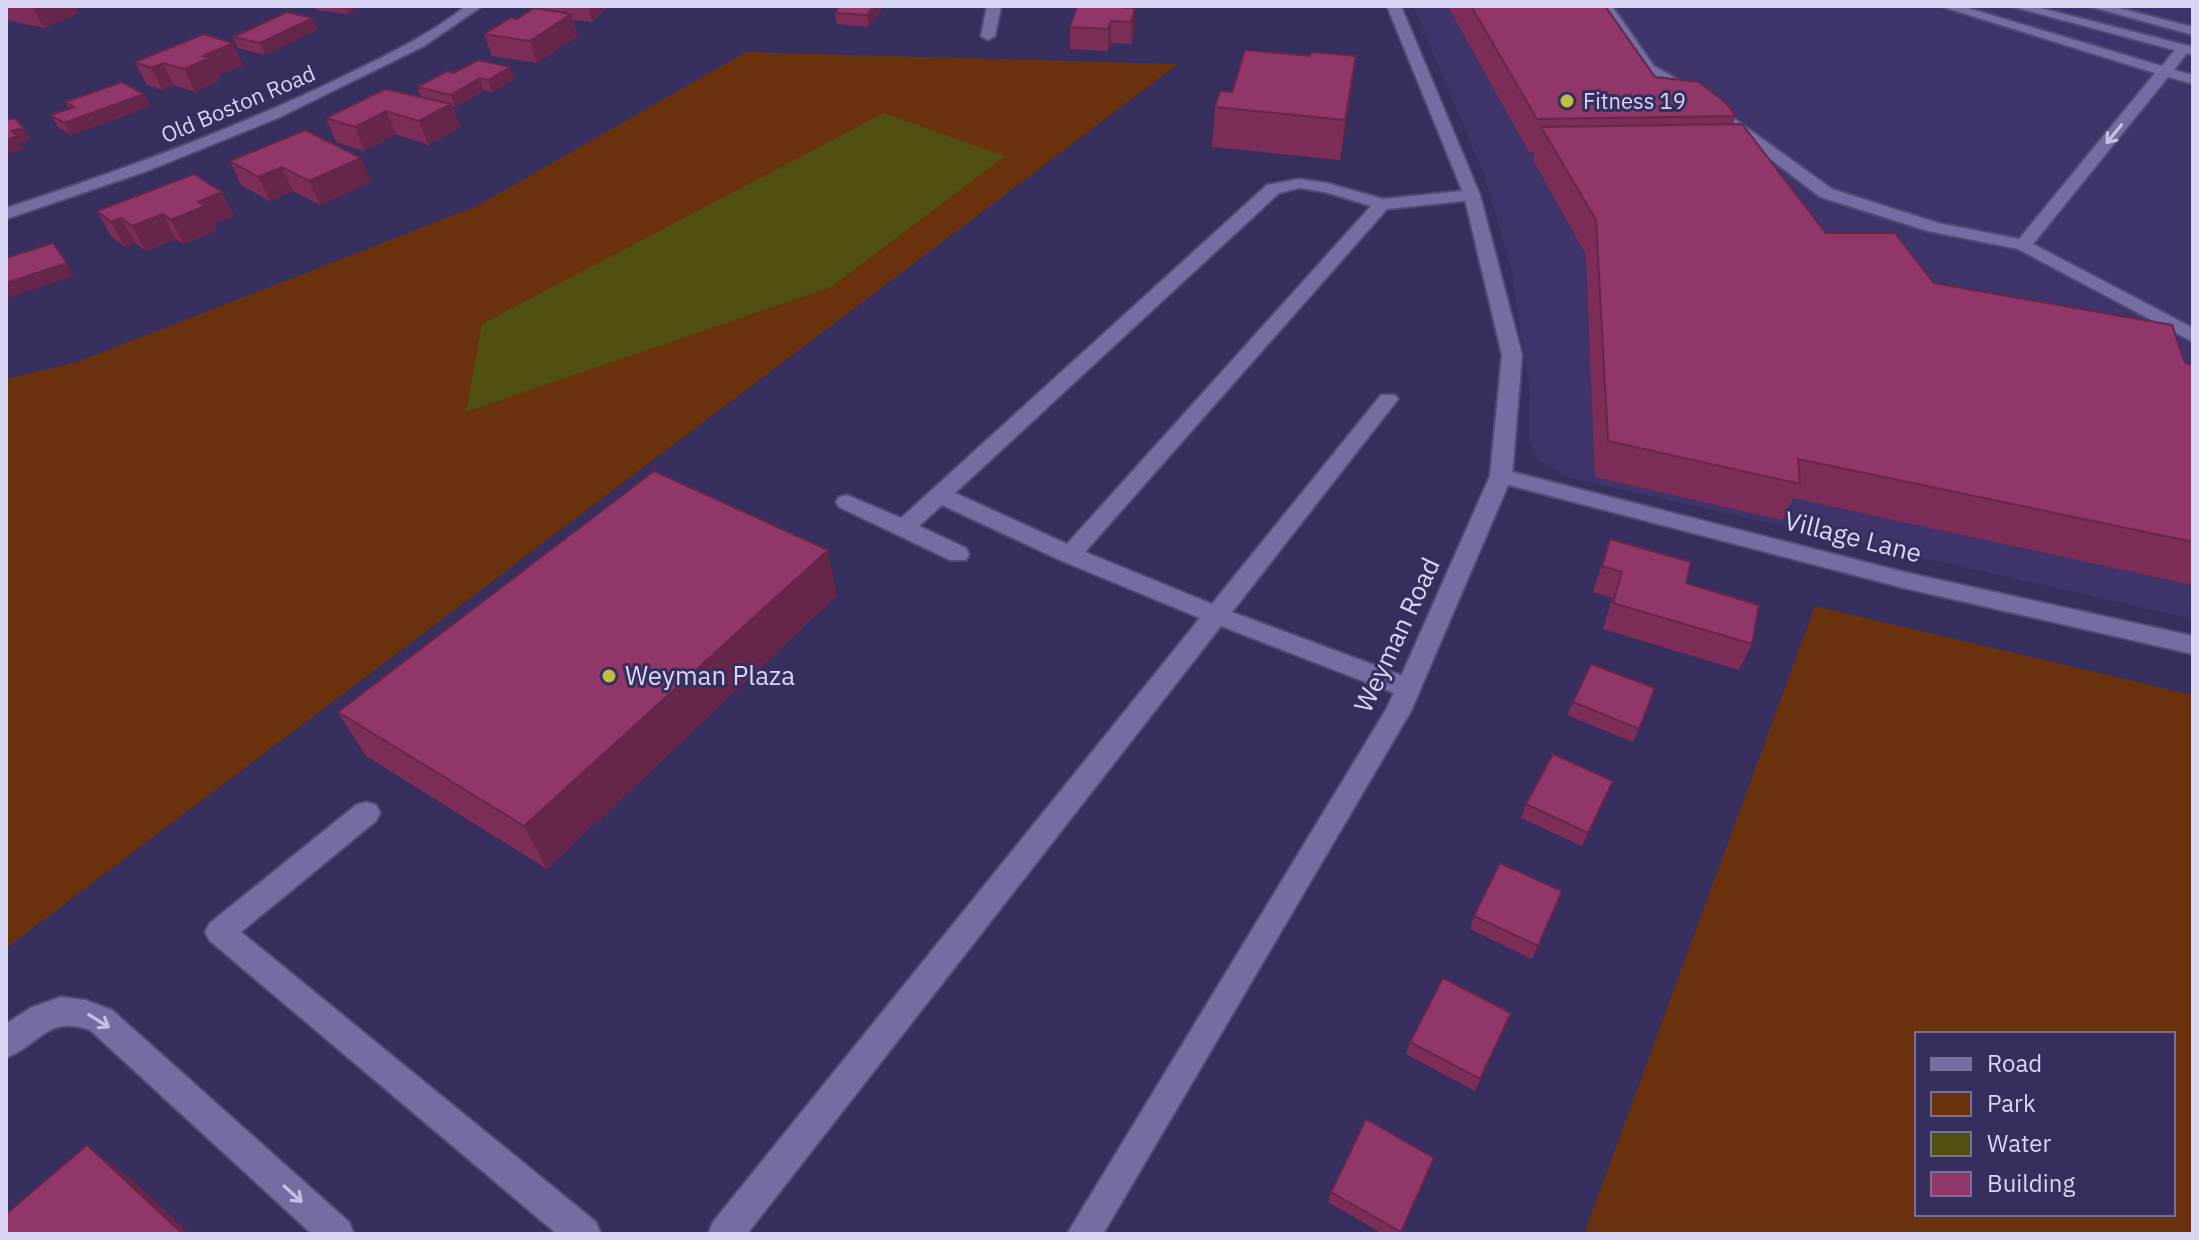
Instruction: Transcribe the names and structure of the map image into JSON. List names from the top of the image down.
{
  "streets": {
    "street": ["Old Boston Road", "Village Lane", "Weyman Road"]
  },
  "crossings": [
    ["Village Lane", "Weyman Road"]
  ],
  "places": ["Fitness 19", "Weyman Plaza"],
  "legend": [
    "Road",
    "Park",
    "Water",
    "Building"
  ]
}
